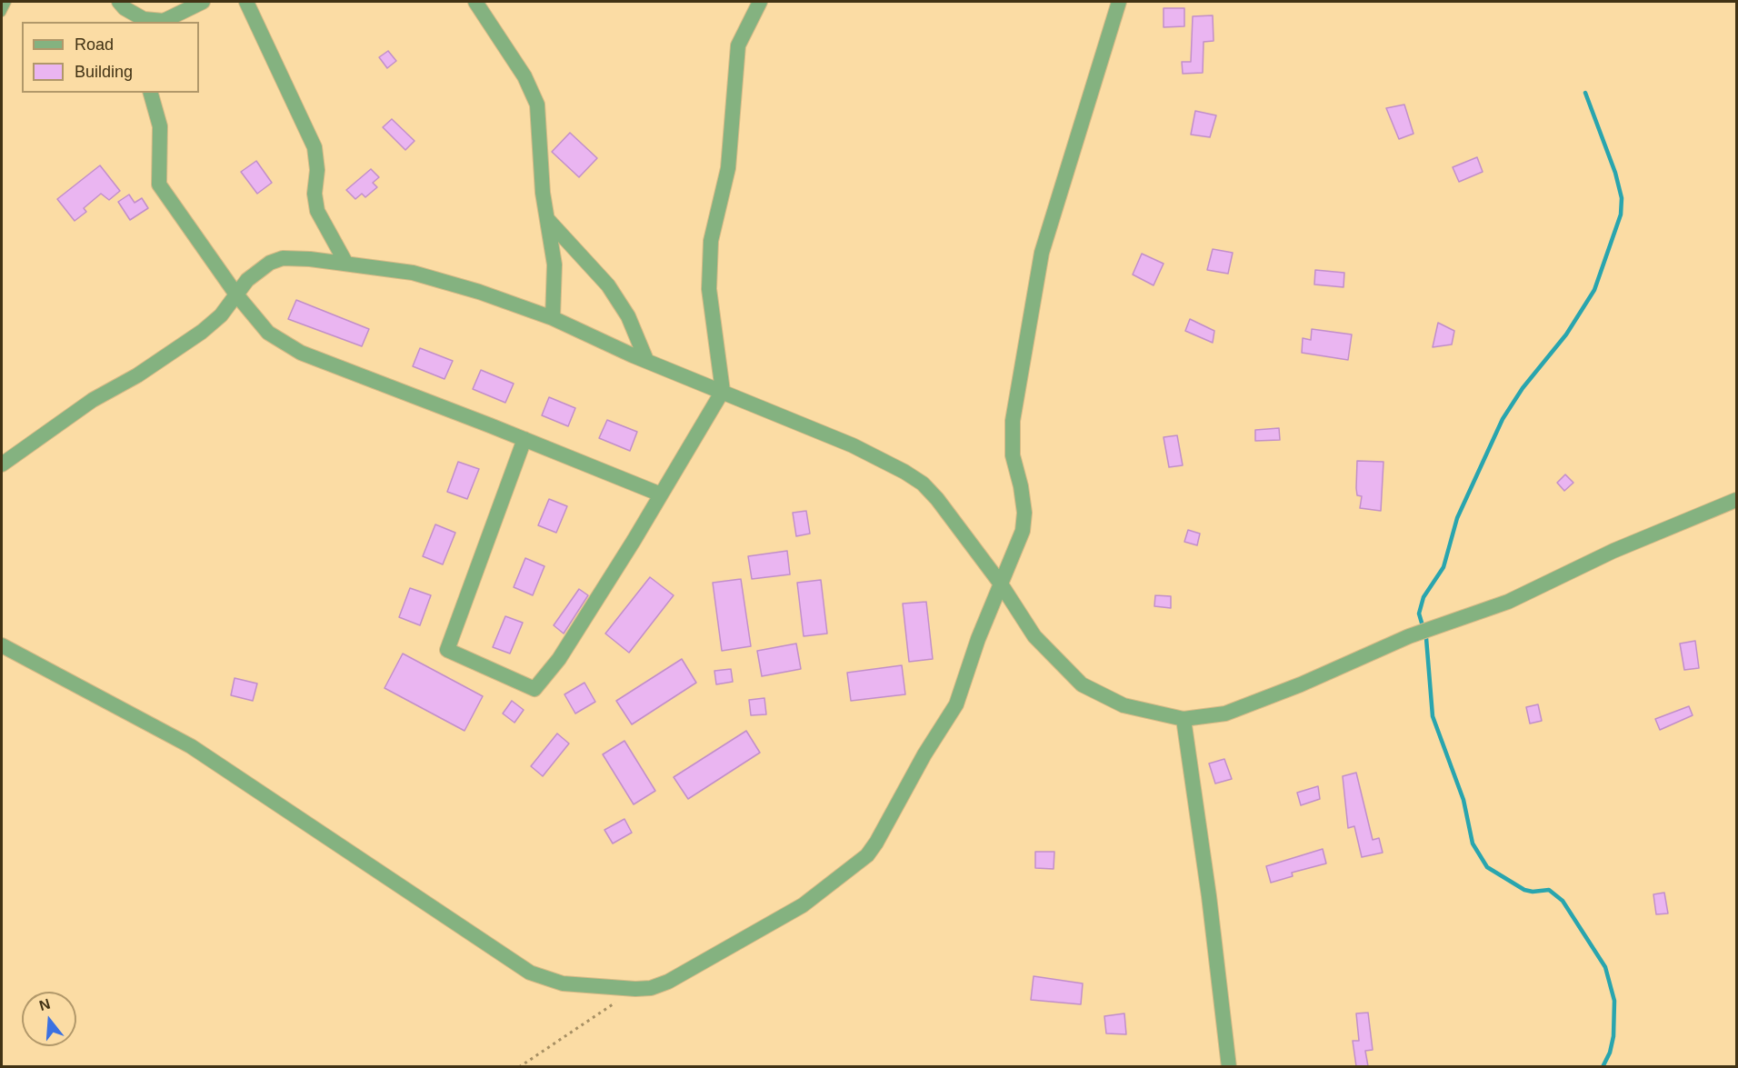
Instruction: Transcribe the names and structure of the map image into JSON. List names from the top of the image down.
{
  "legend": ["Road", "Building"],
  "north": "top"
}
